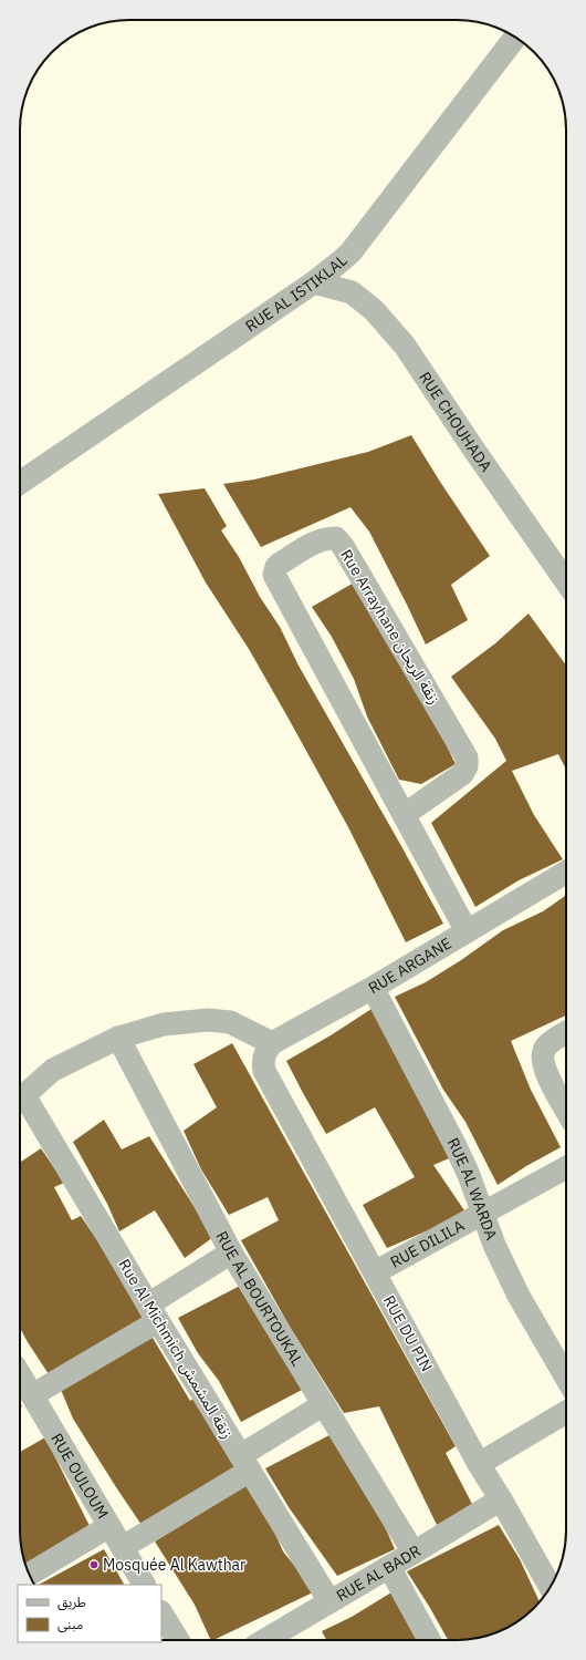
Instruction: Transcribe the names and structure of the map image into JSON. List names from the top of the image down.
{
  "streets": {
    "street": [
      "RUE AL ISTIKLAL",
      "RUE CHOUHADA",
      "Rue Arrayhane زنقة الريحان",
      "RUE ARGANE",
      "RUE AL WARDA",
      "RUE DILILA",
      "RUE AL BOURTOUKAL",
      "RUE DU PIN",
      "Rue Al Michmich زنقة المشمش",
      "RUE OULOUM",
      "RUE AL BADR"
    ]
  },
  "crossings": [
    ["RUE AL ISTIKLAL", "RUE CHOUHADA"],
    ["Rue Arrayhane زنقة الريحان", "RUE ARGANE"],
    ["RUE ARGANE", "RUE AL WARDA"],
    ["RUE ARGANE", "RUE DU PIN"],
    ["RUE AL WARDA", "RUE DILILA"],
    ["RUE DILILA", "RUE DU PIN"],
    ["RUE AL BOURTOUKAL", "RUE AL BADR"],
    ["RUE DU PIN", "RUE AL BADR"],
    ["Rue Al Michmich زنقة المشمش", "RUE AL BADR"]
  ],
  "places": ["Mosquée Al Kawthar"],
  "legend": ["طريق", "مبنى"]
}
